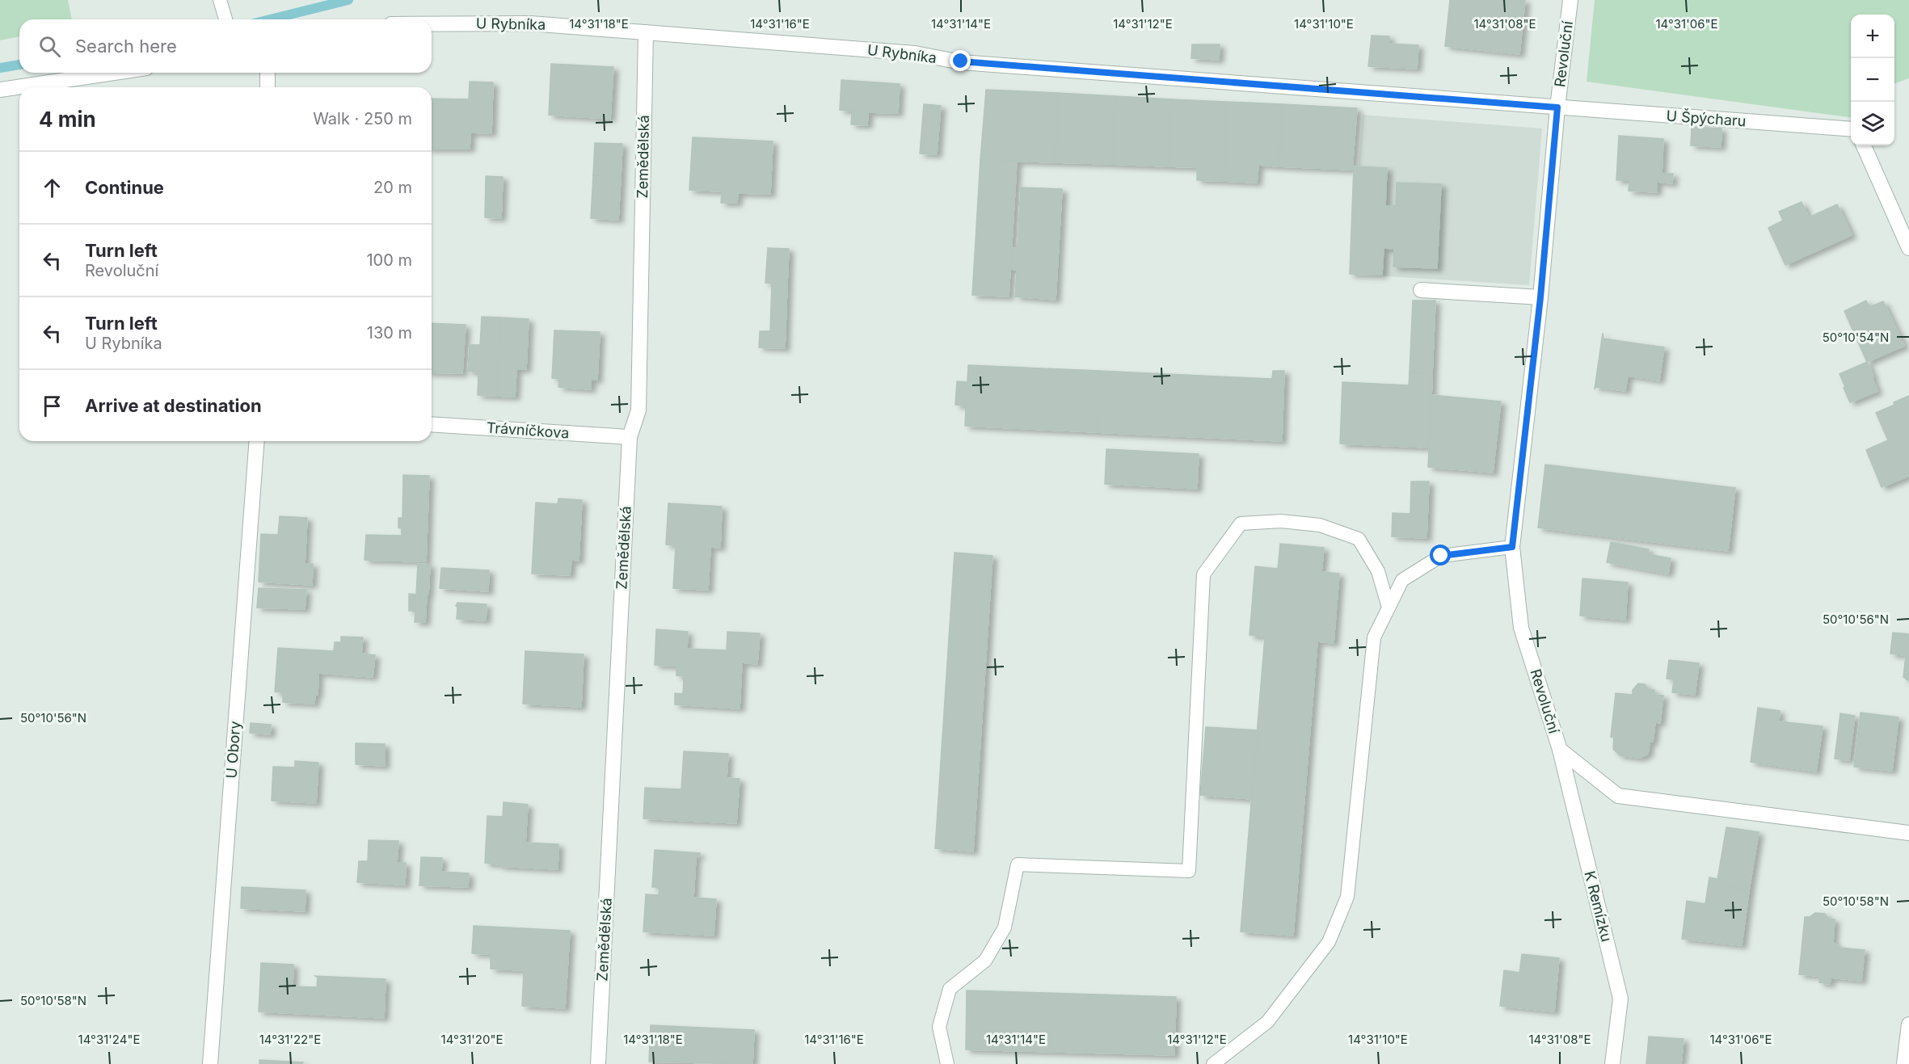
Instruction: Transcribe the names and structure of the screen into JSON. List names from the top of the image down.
{
  "streets": {
    "street": [
      "U Rybníka",
      "Revoluční",
      "U Špýcharu",
      "Zemědělská",
      "Trávníčkova",
      "U Obory",
      "K Remízku"
    ]
  },
  "crossings": [
    ["U Rybníka", "Revoluční"],
    ["U Rybníka", "U Špýcharu"],
    ["U Rybníka", "Zemědělská"],
    ["Revoluční", "U Špýcharu"],
    ["Revoluční", "K Remízku"],
    ["Zemědělská", "Trávníčkova"]
  ],
  "page": {
    "map_buttons": ["+", "−"],
    "search": "Search here",
    "heading": ["4 min", "Walk · 250 m"],
    "list": [
      ["Continue", "20 m"],
      ["Turn left", "Revoluční", "100 m"],
      ["Turn left", "U Rybníka", "130 m"],
      "Arrive at destination"
    ]
  },
  "coordinates": [
    "14°31'18\"E",
    "14°31'16\"E",
    "14°31'14\"E",
    "14°31'12\"E",
    "14°31'10\"E",
    "14°31'08\"E",
    "14°31'06\"E",
    "50°10'54\"N",
    "50°10'56\"N",
    "50°10'58\"N",
    "14°31'24\"E",
    "14°31'22\"E",
    "14°31'20\"E"
  ]
}
